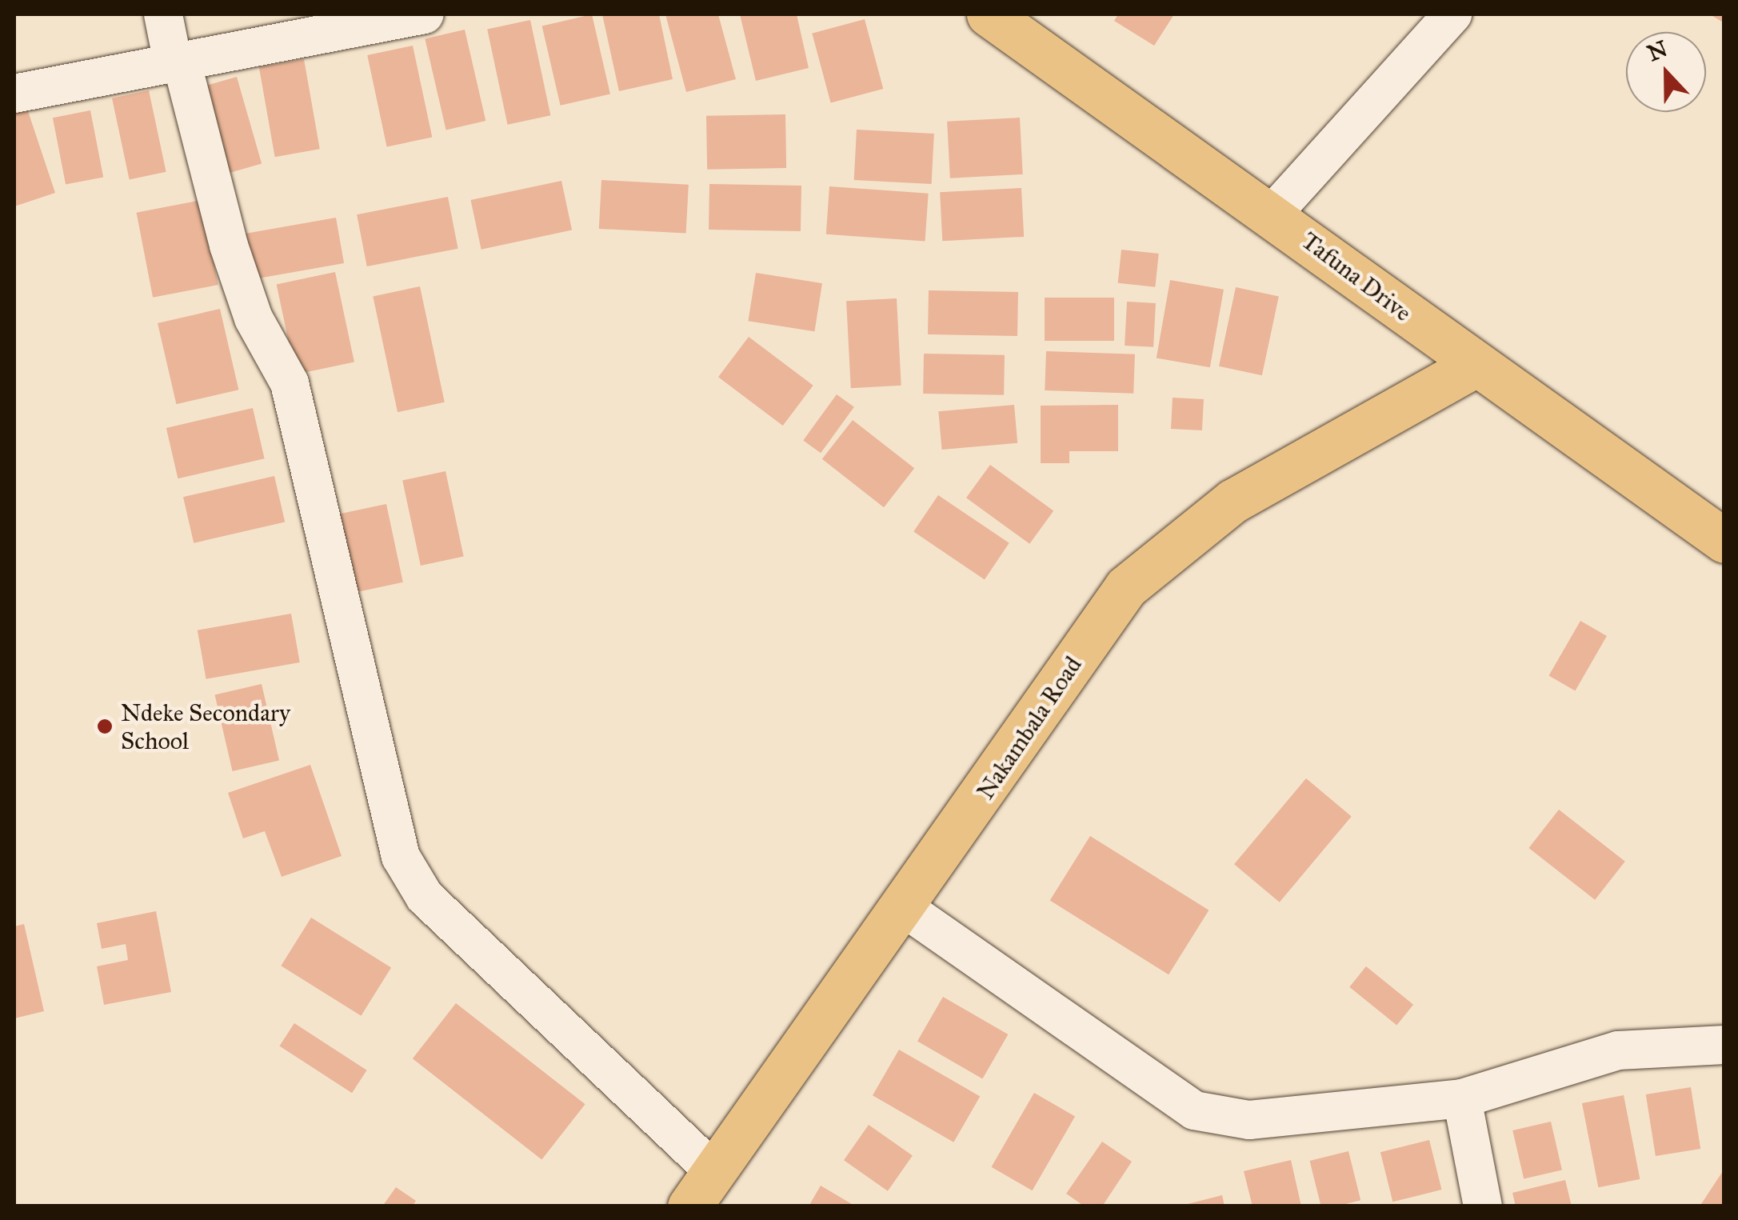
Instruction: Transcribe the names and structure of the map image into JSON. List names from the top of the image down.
{
  "streets": {
    "main road": ["Tafuna Drive", "Nakambala Road"]
  },
  "crossings": [
    ["Tafuna Drive", "Nakambala Road"]
  ],
  "places": ["Ndeke Secondary School"],
  "north": "top"
}
